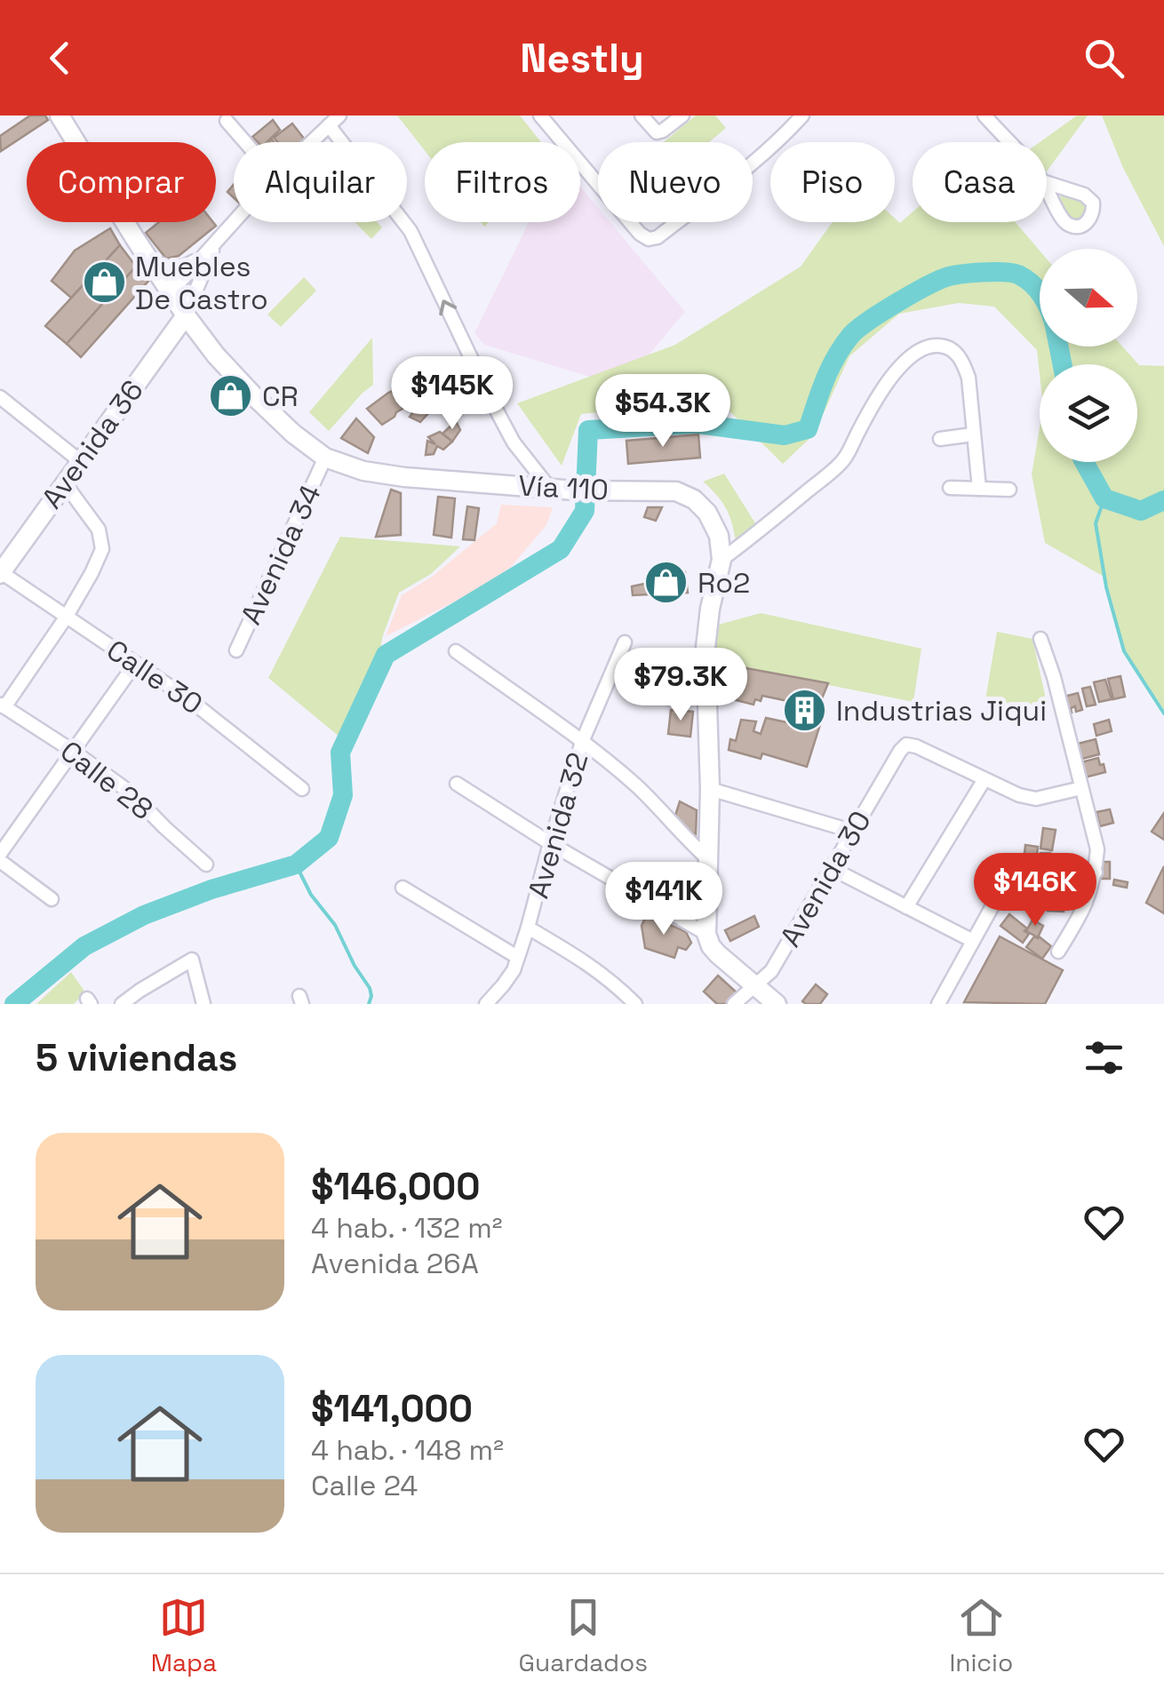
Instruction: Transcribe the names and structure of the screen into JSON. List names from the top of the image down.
{
  "streets": {
    "main road": ["Avenida 36", "Vía 110"],
    "street": [
      "Avenida 34",
      "Calle 30",
      "Calle 28",
      "Avenida 32",
      "Avenida 30"
    ]
  },
  "crossings": [
    ["Avenida 36", "Vía 110"],
    ["Avenida 36", "Calle 30"],
    ["Vía 110", "Avenida 34"]
  ],
  "places": {
    "shop": ["Muebles De Castro", "CR", "Ro2"],
    "building": ["Industrias Jiqui"]
  },
  "north": "right",
  "page": {
    "header": "Nestly",
    "chip": [
      "Comprar",
      "Alquilar",
      "Filtros",
      "Nuevo",
      "Piso",
      "Casa"
    ],
    "price": [
      "$145K",
      "$54.3K",
      "$79.3K",
      "$146K",
      "$141K"
    ],
    "heading": "5 viviendas",
    "list": [
      {
        "name": "$146,000",
        "note": "4 hab. · 132 m² · Avenida 26A"
      },
      {
        "name": "$141,000",
        "note": "4 hab. · 148 m² · Calle 24"
      }
    ],
    "tabs": ["Mapa", "Guardados", "Inicio"]
  }
}
